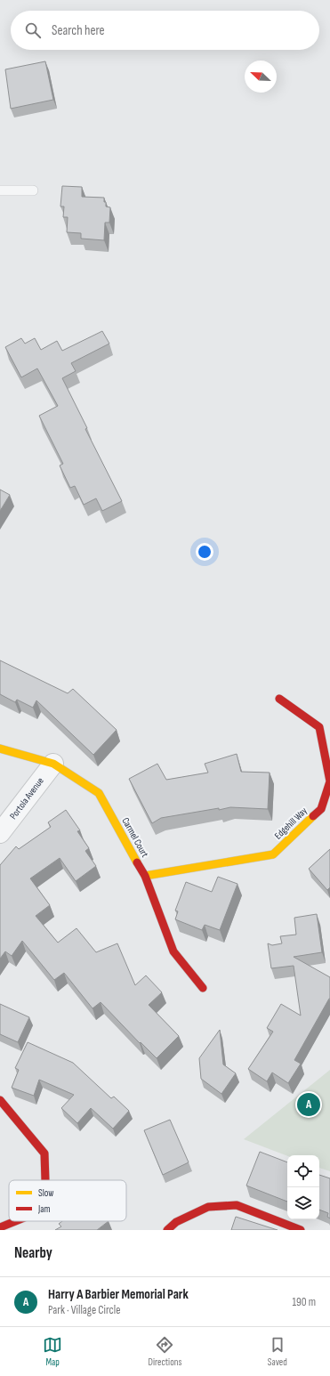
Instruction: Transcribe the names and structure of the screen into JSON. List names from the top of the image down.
{
  "streets": {
    "street": ["Portola Avenue", "Edgehill Way", "Carmel Court"]
  },
  "crossings": [
    ["Portola Avenue", "Carmel Court"],
    ["Edgehill Way", "Carmel Court"]
  ],
  "legend": ["Slow", "Jam"],
  "north": "top left",
  "page": {
    "search": "Search here",
    "pins": "A",
    "heading": "Nearby",
    "list": [
      {
        "mark": "A",
        "name": "Harry A Barbier Memorial Park",
        "note": "Park · Village Circle",
        "value": "190 m"
      }
    ],
    "nav": ["Map", "Directions", "Saved"]
  }
}
